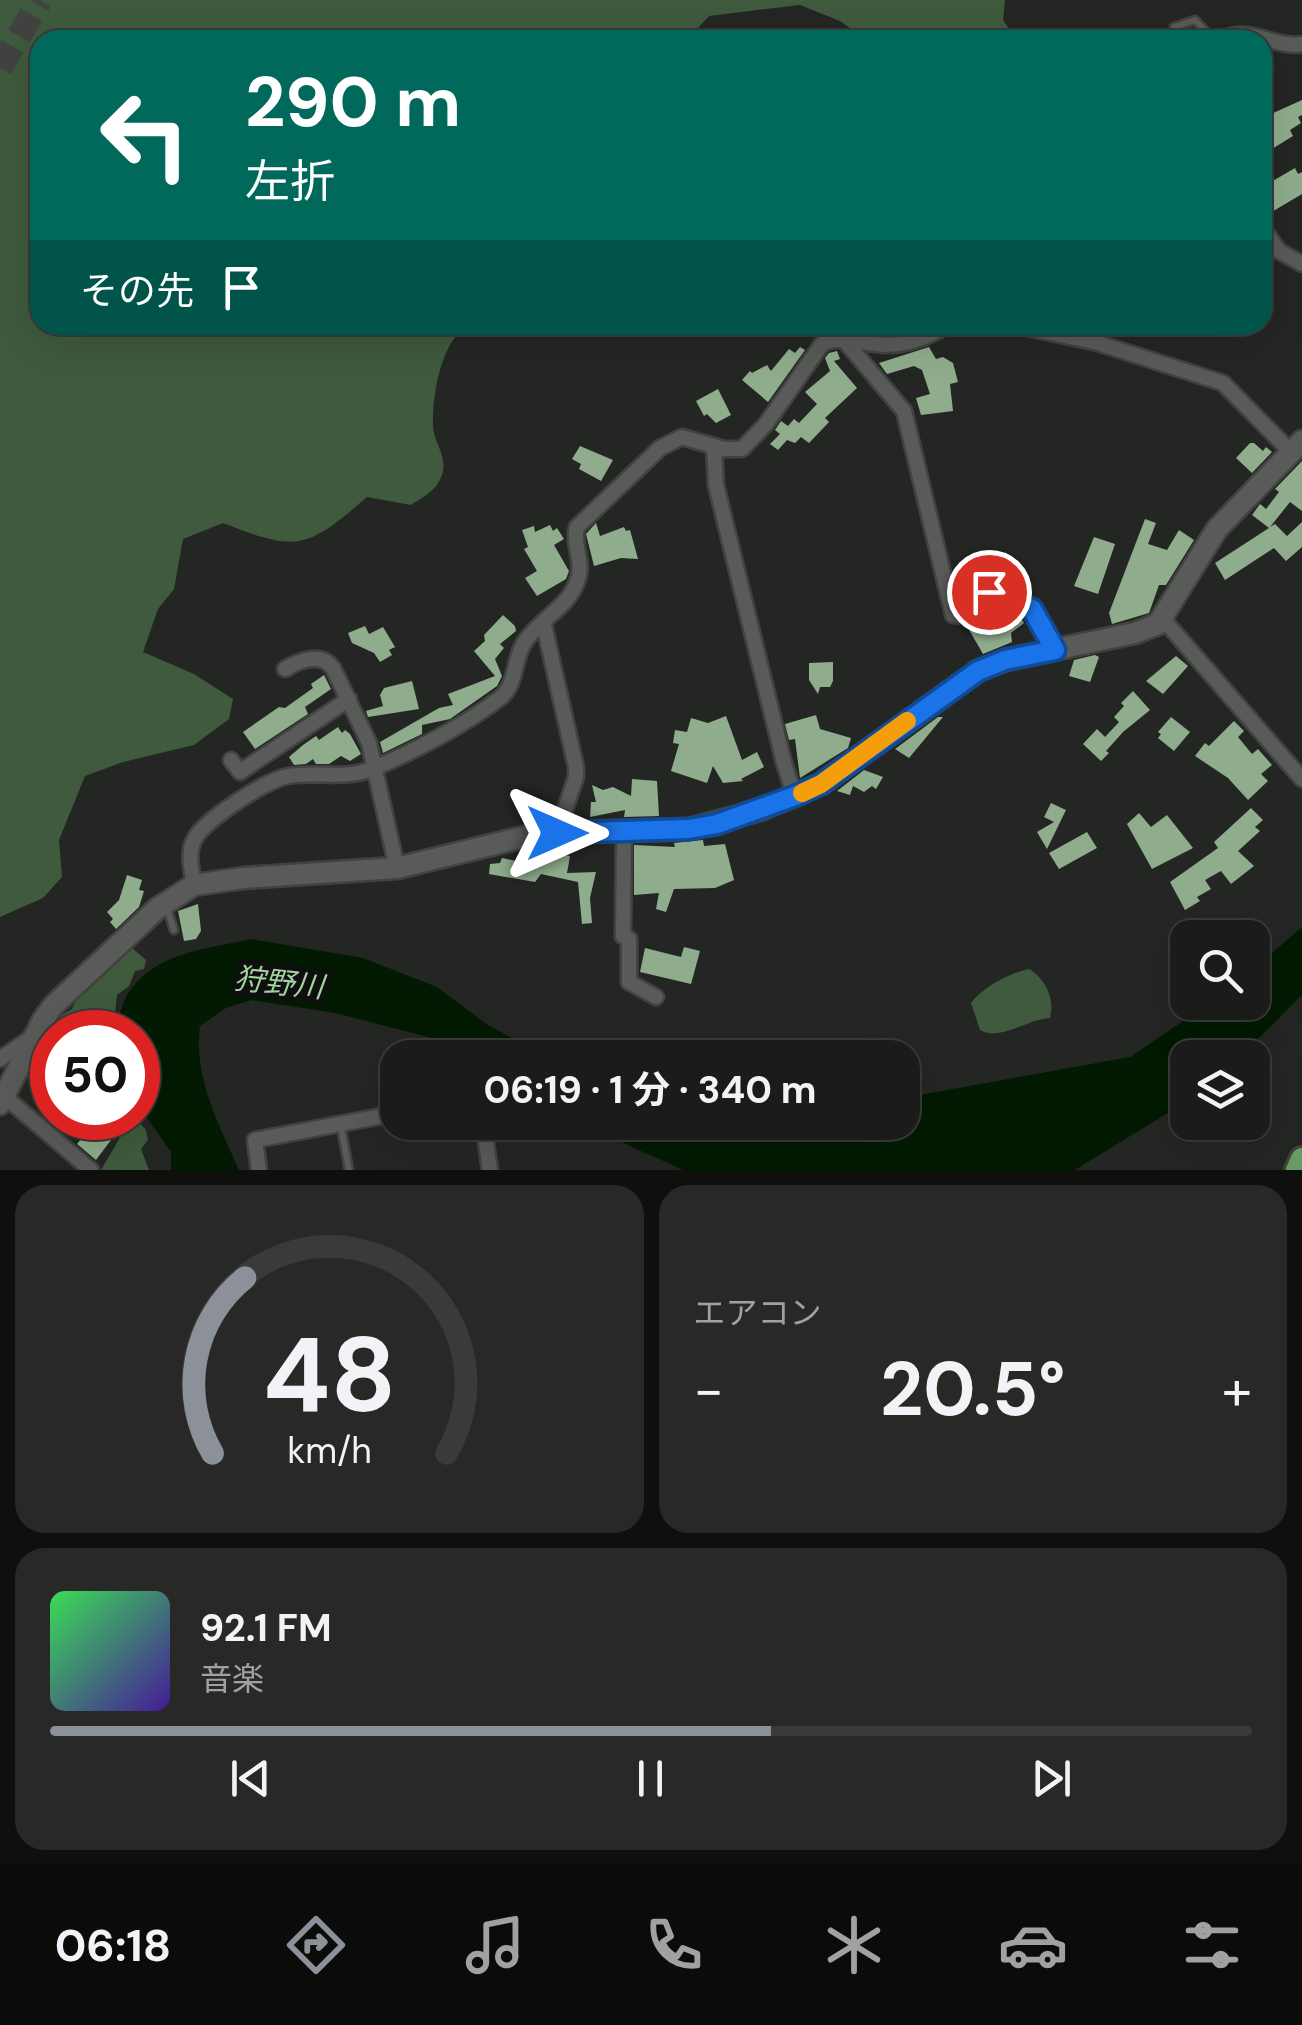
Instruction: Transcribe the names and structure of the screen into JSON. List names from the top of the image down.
{
  "water": ["狩野川"],
  "page": {
    "turn": ["290 m", "左折"],
    "then": "その先",
    "limit": "50",
    "trip": "06:19 · 1 分 · 340 m",
    "tile": "エアコン",
    "heat": ["−", "20.5°", "+"],
    "song": ["92.1 FM", "音楽"],
    "tabs": "06:18",
    "gauge": ["48", "km/h"]
  }
}
